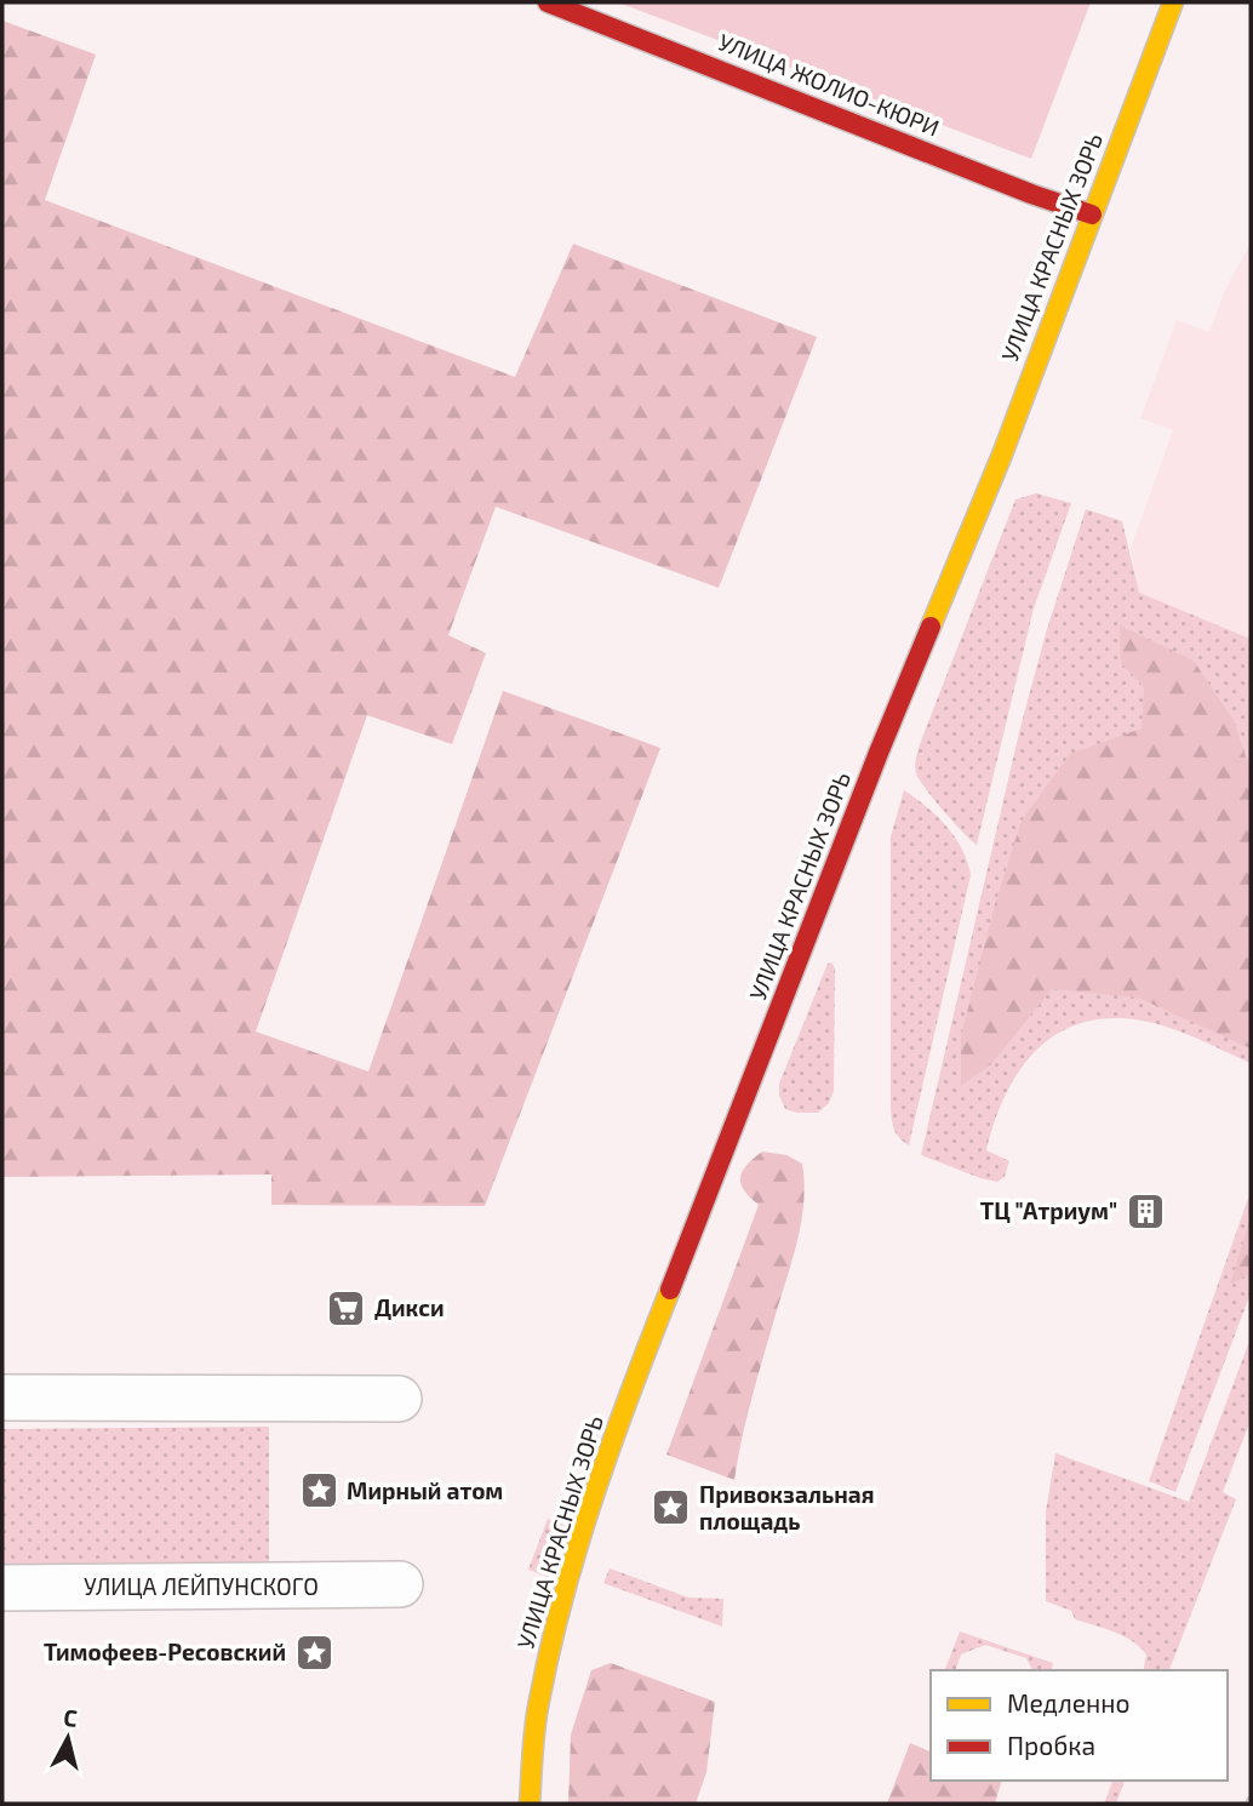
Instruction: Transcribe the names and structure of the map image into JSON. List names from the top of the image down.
{
  "streets": {
    "street": ["УЛИЦА ЖОЛИО-КЮРИ", "УЛИЦА КРАСНЫХ ЗОРЬ", "УЛИЦА ЛЕЙПУНСКОГО"]
  },
  "crossings": [
    ["УЛИЦА ЖОЛИО-КЮРИ", "УЛИЦА КРАСНЫХ ЗОРЬ"]
  ],
  "places": {
    "building": ["ТЦ \"Атриум\""],
    "supermarket": ["Дикси"],
    "place": ["Мирный атом", "Привокзальная площадь", "Тимофеев-Ресовский"]
  },
  "legend": ["Медленно", "Пробка"],
  "north": "top"
}
